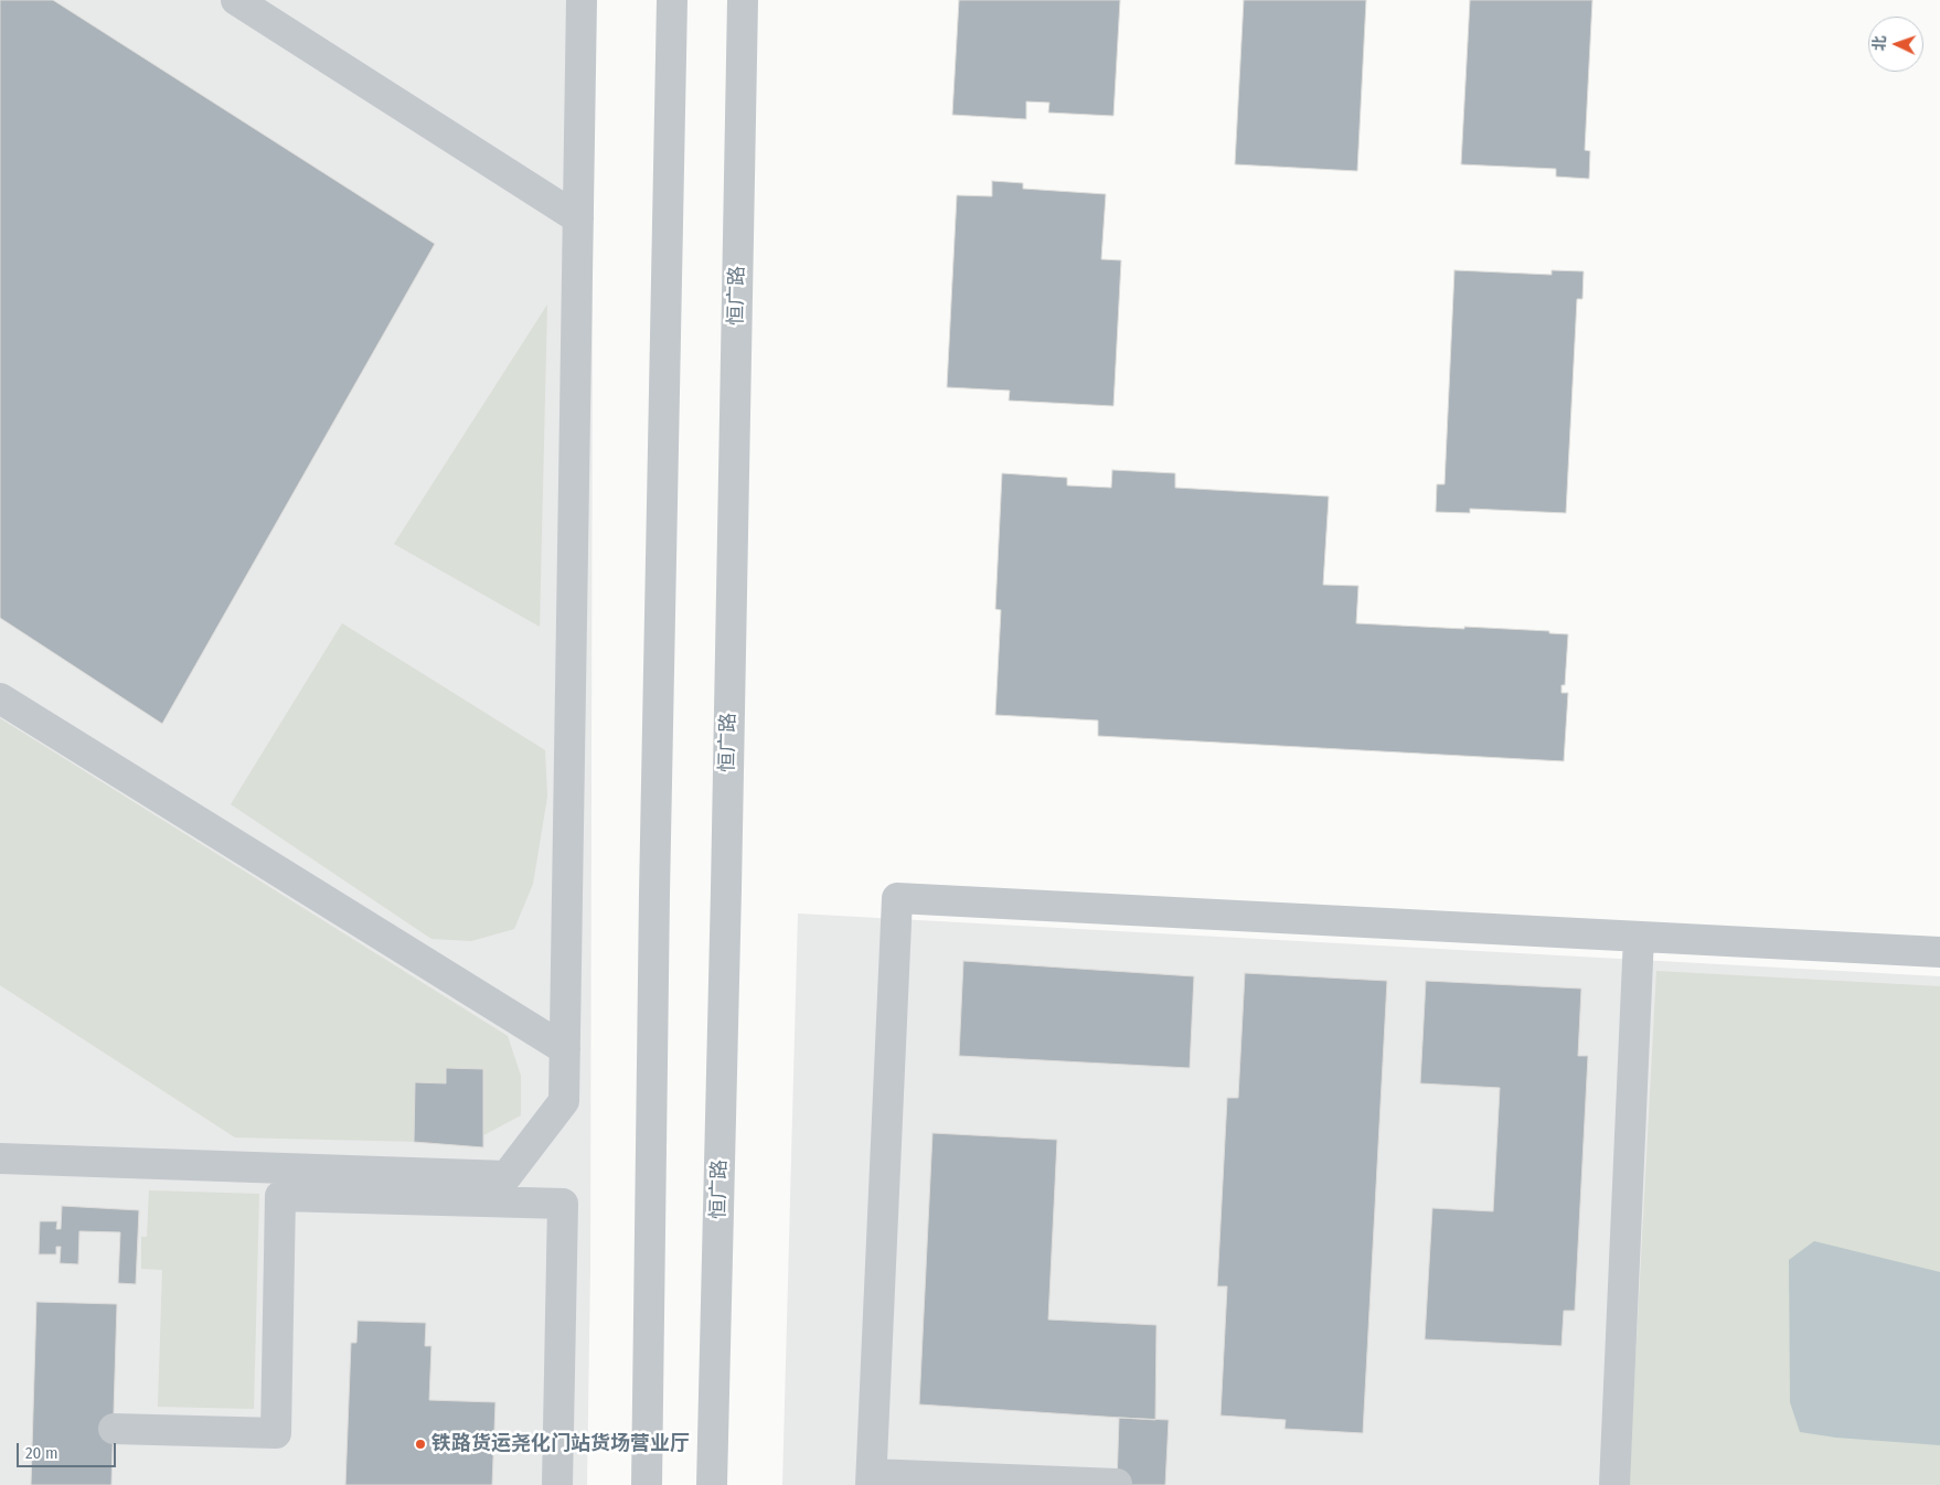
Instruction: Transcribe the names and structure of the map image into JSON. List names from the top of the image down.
{
  "streets": {
    "street": ["恒广路"]
  },
  "places": ["铁路货运尧化门站货场营业厅"],
  "scale_bar": "20 m",
  "north": "left"
}
